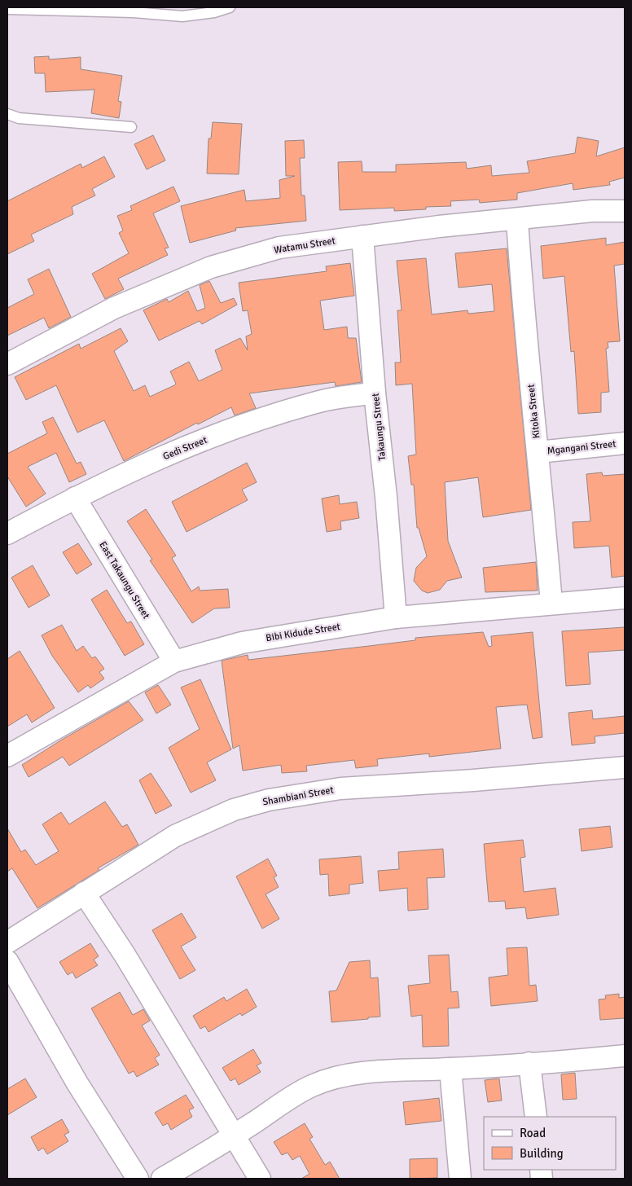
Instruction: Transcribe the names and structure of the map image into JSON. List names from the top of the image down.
{
  "streets": {
    "street": [
      "Watamu Street",
      "Kitoka Street",
      "Takaungu Street",
      "Mgangani Street",
      "Gedi Street",
      "East Takaungu Street",
      "Bibi Kidude Street",
      "Shambiani Street"
    ]
  },
  "crossings": [
    ["Watamu Street", "Kitoka Street"],
    ["Watamu Street", "Takaungu Street"],
    ["Kitoka Street", "Mgangani Street"],
    ["Kitoka Street", "Bibi Kidude Street"],
    ["Takaungu Street", "Gedi Street"],
    ["Takaungu Street", "Bibi Kidude Street"],
    ["Gedi Street", "East Takaungu Street"],
    ["East Takaungu Street", "Bibi Kidude Street"]
  ],
  "legend": ["Road", "Building"]
}
